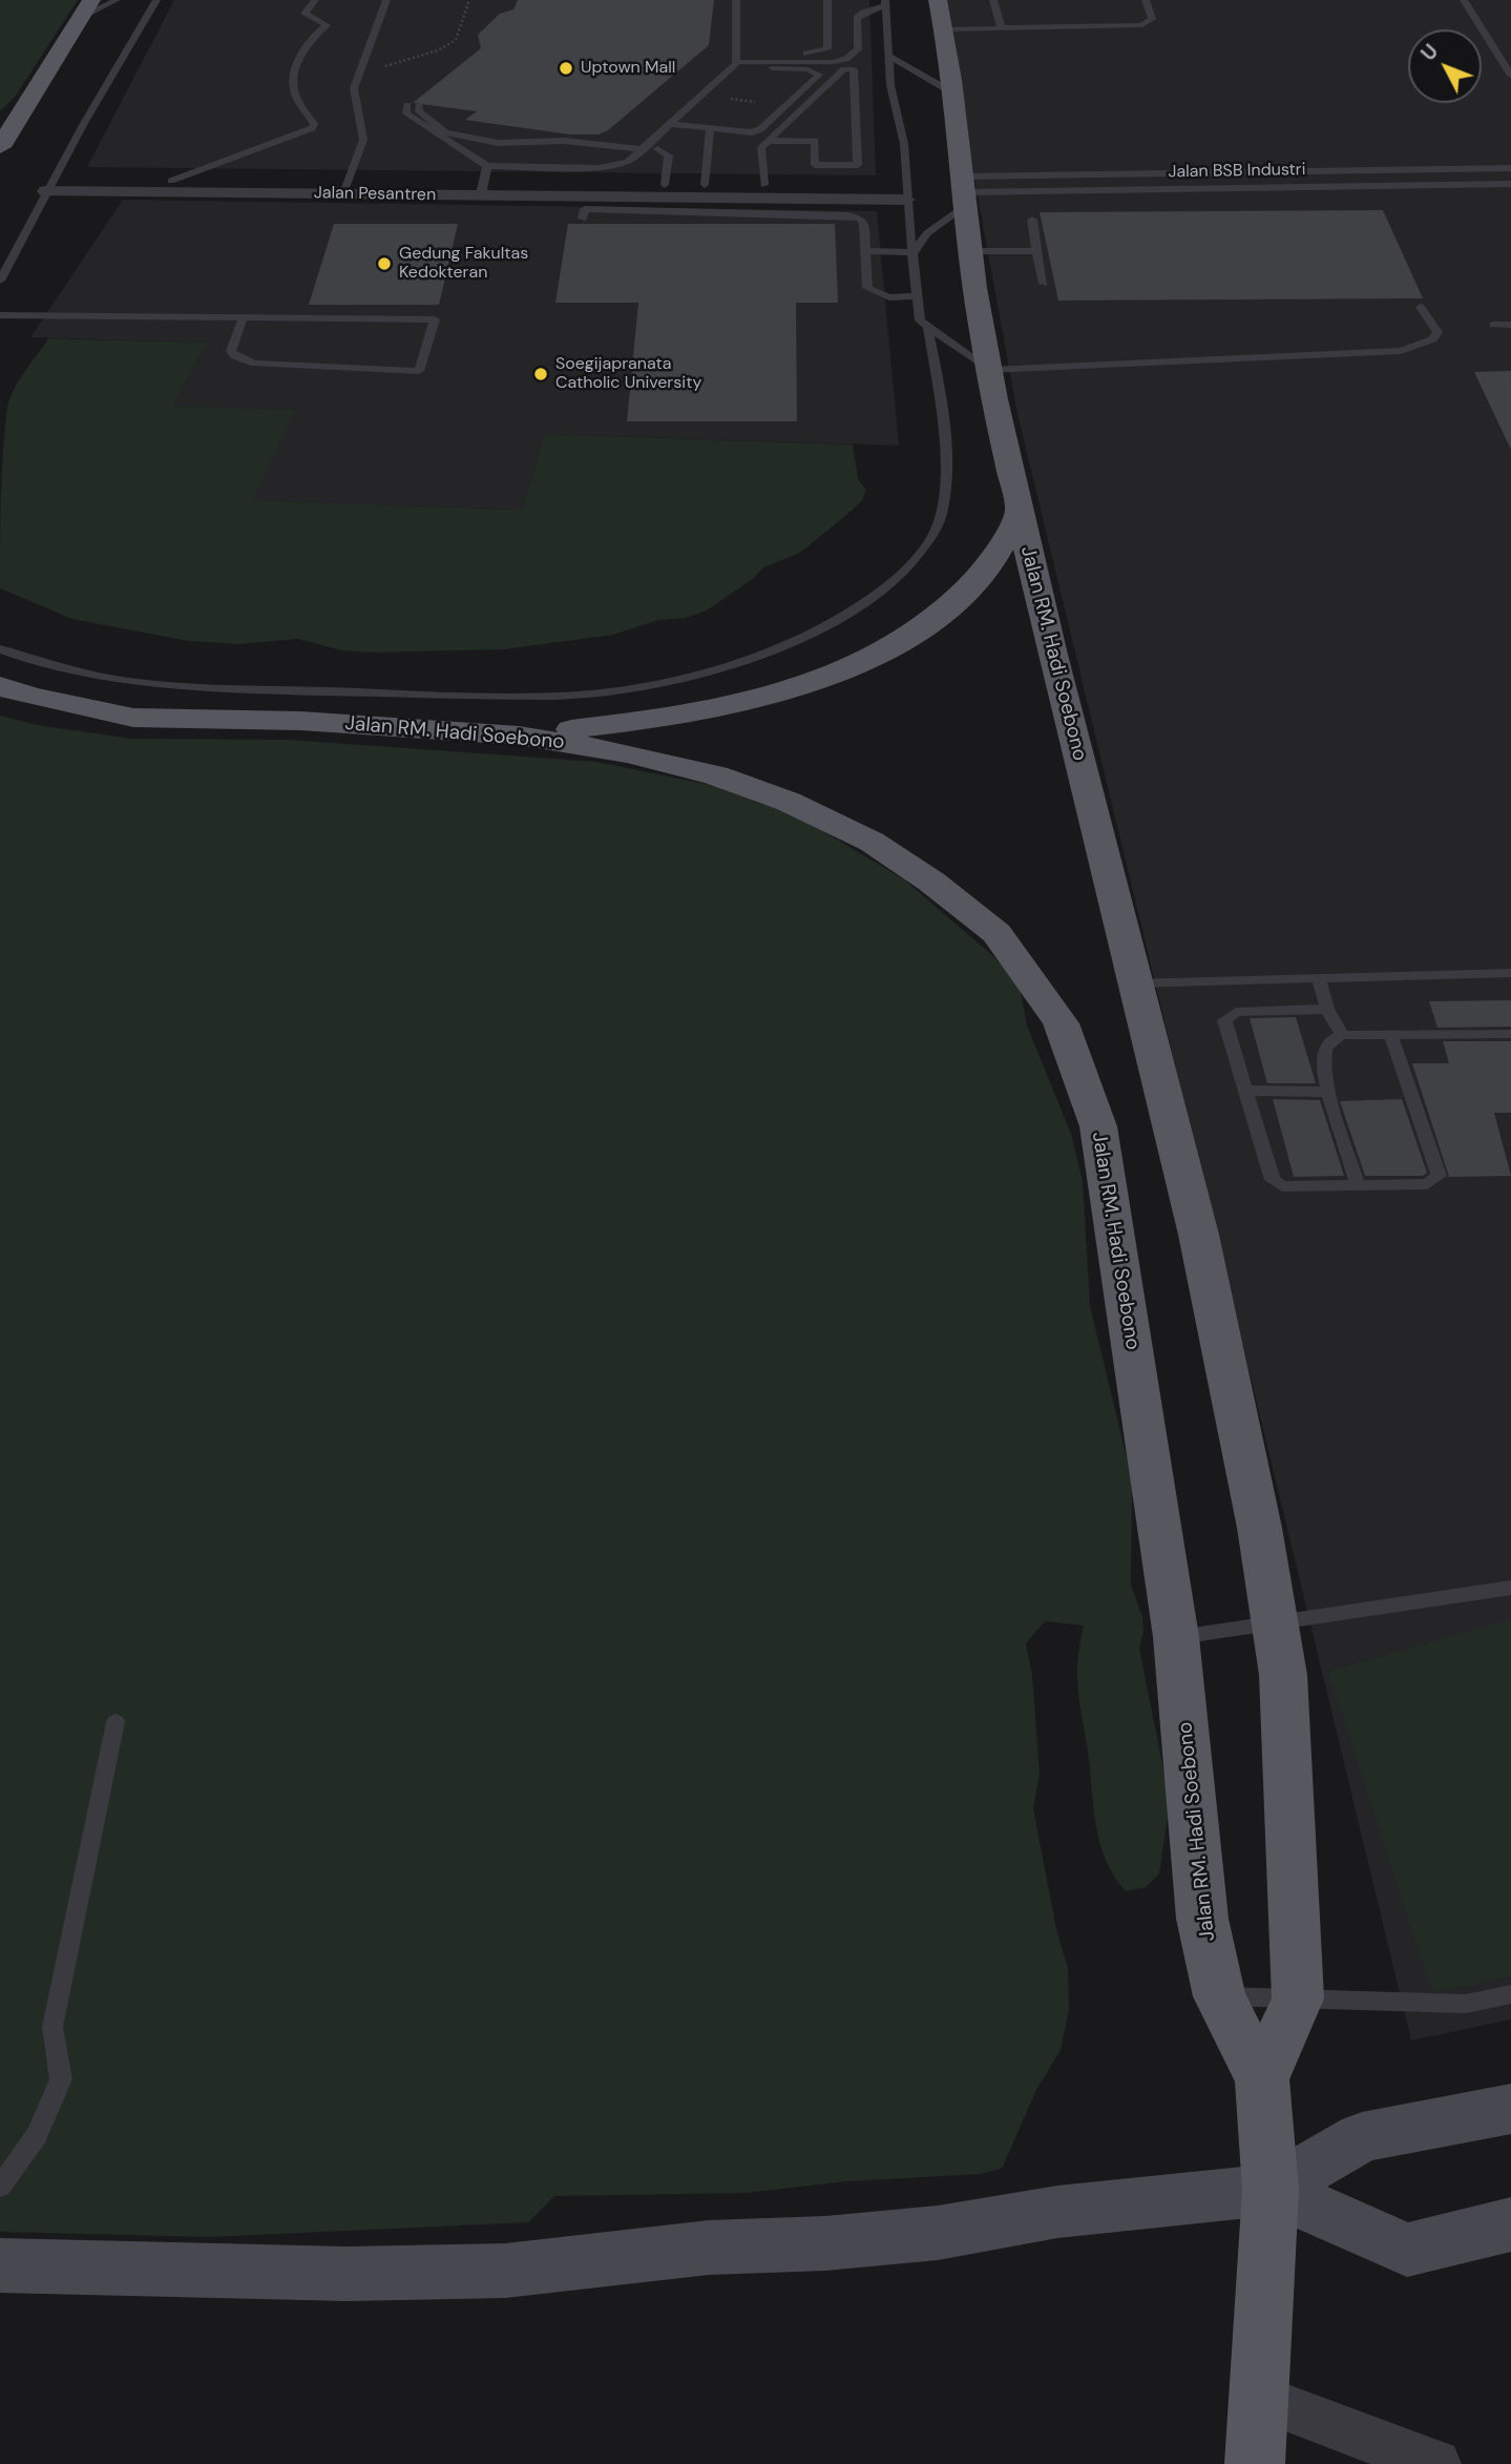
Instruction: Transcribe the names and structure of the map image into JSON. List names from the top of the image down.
{
  "streets": {
    "main road": ["Jalan RM. Hadi Soebono"],
    "street": ["Jalan Pesantren"],
    "lane": ["Jalan BSB Industri"]
  },
  "crossings": [
    ["Jalan BSB Industri", "Jalan RM. Hadi Soebono"]
  ],
  "places": ["Uptown Mall", "Gedung Fakultas Kedokteran", "Soegijapranata Catholic University"],
  "north": "top left"
}
